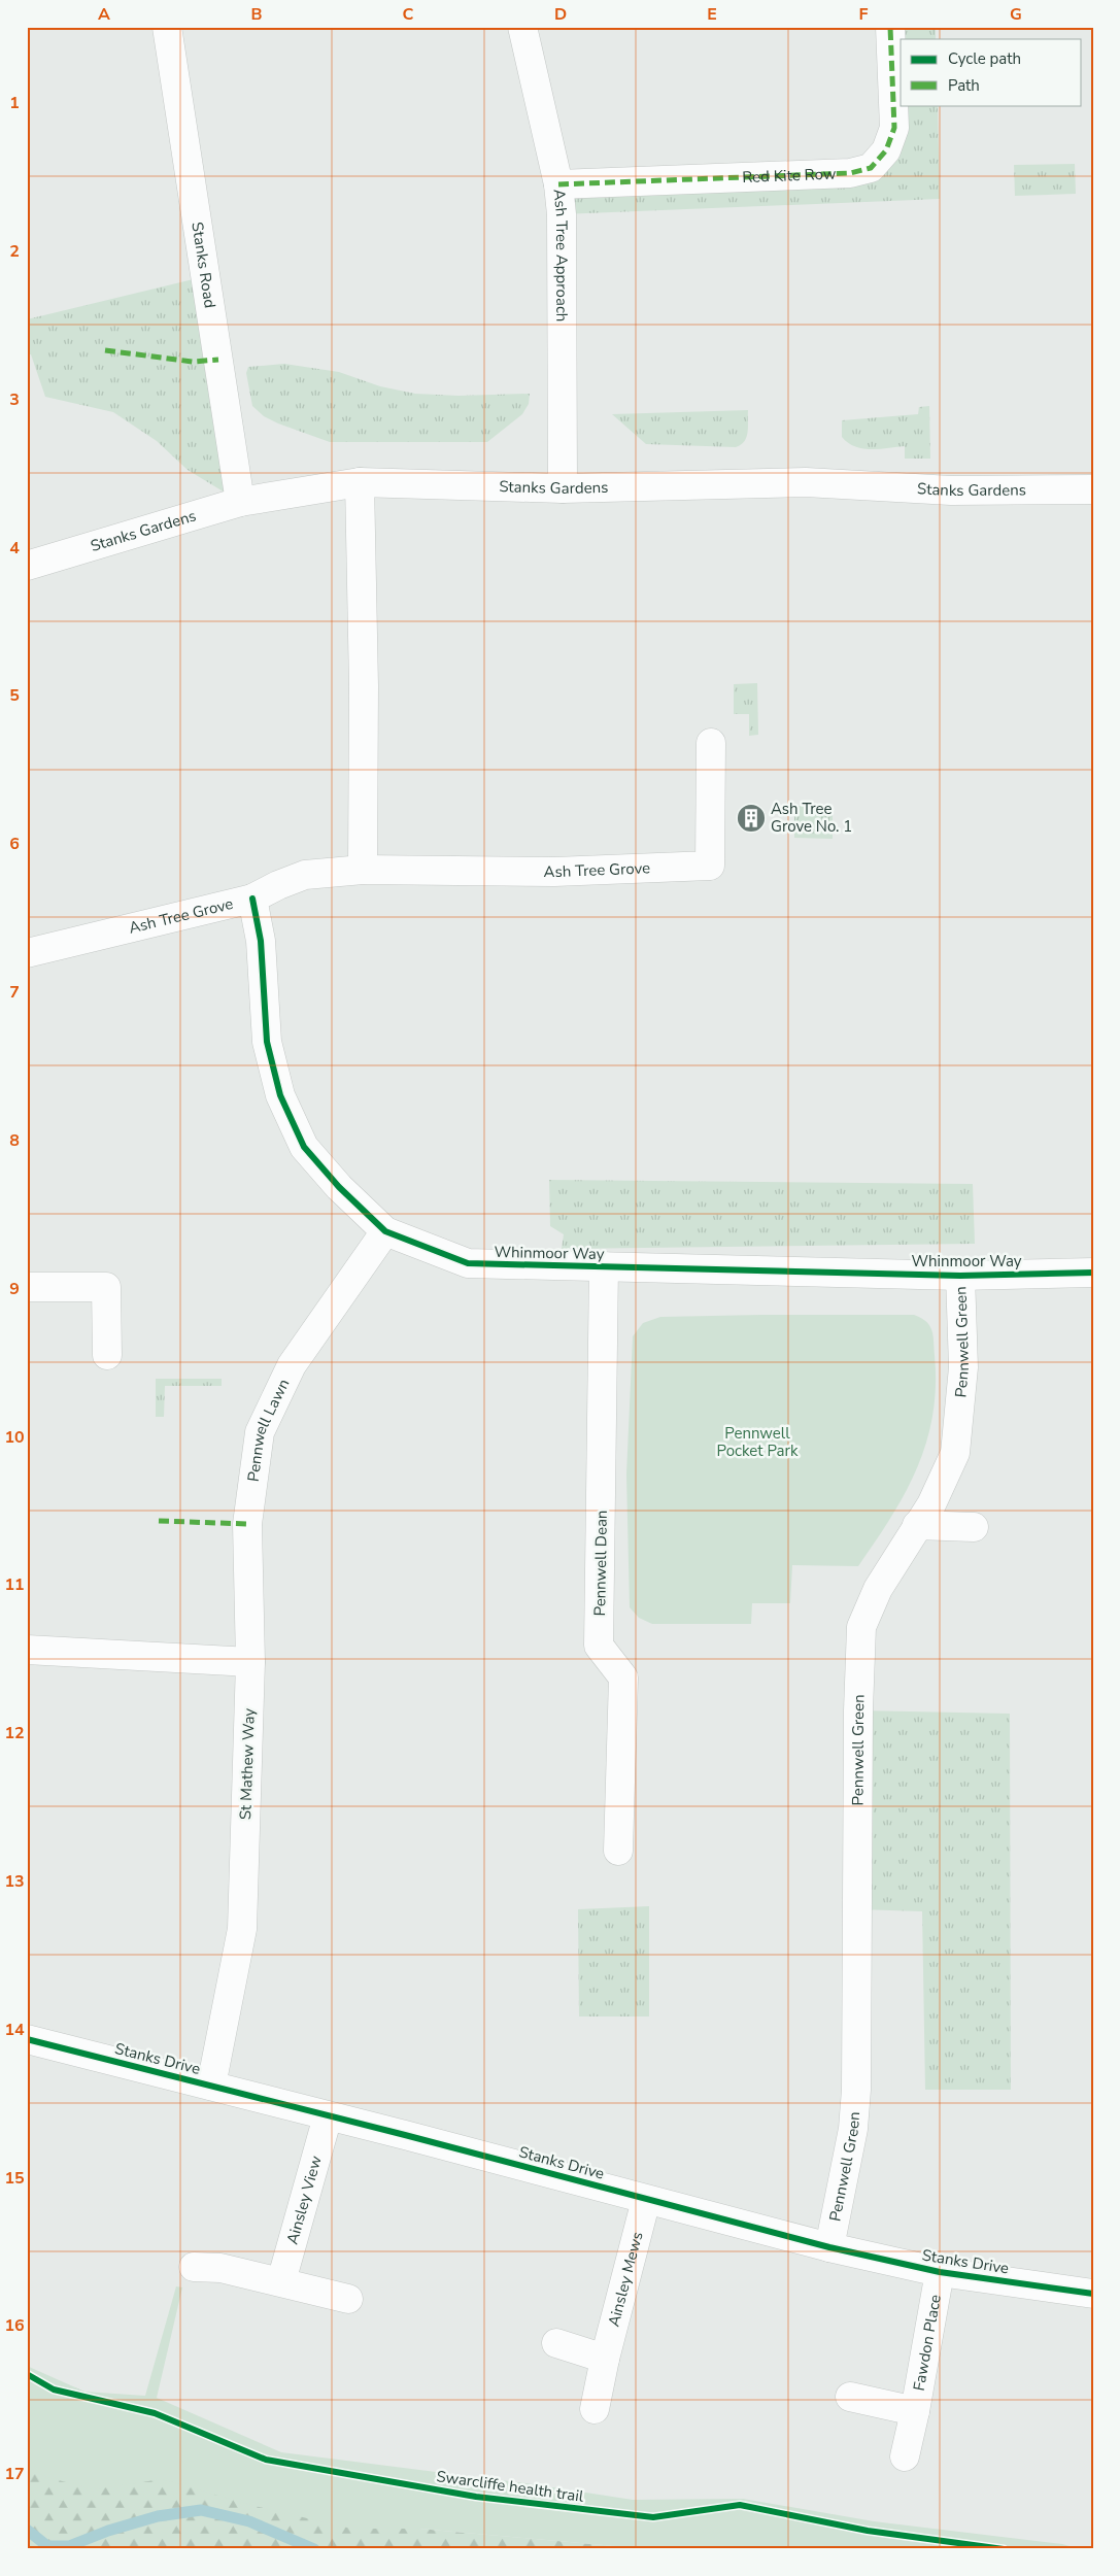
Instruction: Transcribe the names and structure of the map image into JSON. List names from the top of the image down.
{
  "streets": {
    "street": [
      "Red Kite Row",
      "Ash Tree Approach",
      "Stanks Road",
      "Stanks Gardens",
      "Ash Tree Grove",
      "Whinmoor Way",
      "Pennwell Green",
      "Pennwell Lawn",
      "Pennwell Dean",
      "St Mathew Way",
      "Stanks Drive",
      "Ainsley View",
      "Ainsley Mews",
      "Fawdon Place"
    ],
    "cycle path": ["Swarcliffe health trail"]
  },
  "crossings": [
    ["Red Kite Row", "Ash Tree Approach"],
    ["Ash Tree Approach", "Stanks Gardens"],
    ["Stanks Road", "Stanks Gardens"],
    ["Ash Tree Grove", "Whinmoor Way"],
    ["Whinmoor Way", "Pennwell Green"],
    ["Whinmoor Way", "Pennwell Lawn"],
    ["Whinmoor Way", "Pennwell Dean"],
    ["Pennwell Green", "Stanks Drive"],
    ["Pennwell Lawn", "St Mathew Way"],
    ["St Mathew Way", "Stanks Drive"],
    ["Stanks Drive", "Ainsley View"],
    ["Stanks Drive", "Ainsley Mews"],
    ["Stanks Drive", "Fawdon Place"]
  ],
  "parks": ["Pennwell Pocket Park"],
  "places": {
    "building": ["Ash Tree Grove No. 1"]
  },
  "legend": ["Cycle path", "Path"],
  "grid": {
    "columns": [
      "A",
      "B",
      "C",
      "D",
      "E",
      "F",
      "G"
    ],
    "rows": [
      "1",
      "2",
      "3",
      "4",
      "5",
      "6",
      "7",
      "8",
      "9",
      "10",
      "11",
      "12",
      "13",
      "14",
      "15",
      "16",
      "17"
    ]
  }
}
